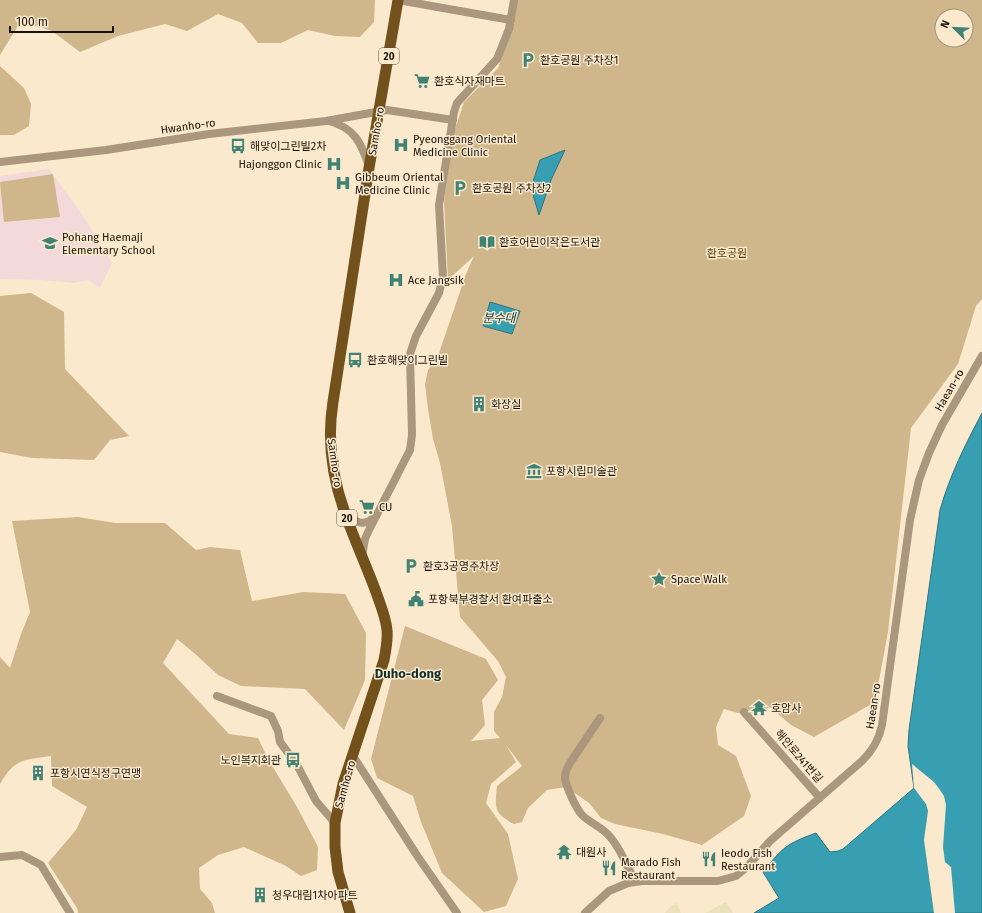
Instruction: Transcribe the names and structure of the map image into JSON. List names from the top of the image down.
{
  "streets": {
    "main road": ["20", "Samho-ro"],
    "street": ["Hwanho-ro", "Haean-ro", "해안로241번길"]
  },
  "crossings": [
    ["Hwanho-ro", "Samho-ro"],
    ["Haean-ro", "해안로241번길"]
  ],
  "districts": ["Duho-dong"],
  "water": ["분수대"],
  "parks": ["환호공원"],
  "places": {
    "parking": ["환호공원 주차장1", "환호공원 주차장2", "환호3공영주차장"],
    "supermarket": ["환호식자재마트", "CU"],
    "hospital": [
      "Pyeonggang Oriental Medicine Clinic",
      "Hajonggon Clinic",
      "Gibbeum Oriental Medicine Clinic",
      "Ace Jangsik"
    ],
    "bus stop": ["해맞이그린빌2차", "환호해맞이그린빌", "노인복지회관"],
    "library": ["환호어린이작은도서관"],
    "school or university": ["Pohang Haemaji Elementary School"],
    "building": ["화장실", "포항시연식정구연맹", "청우대림1차아파트"],
    "museum": ["포항시립미술관"],
    "place": ["Space Walk"],
    "public building": ["포항북부경찰서 환여파출소"],
    "temple": ["호암사", "대원사"],
    "restaurant": ["Ieodo Fish Restaurant", "Marado Fish Restaurant"]
  },
  "scale_bar": "100 m",
  "north": "top left"
}
